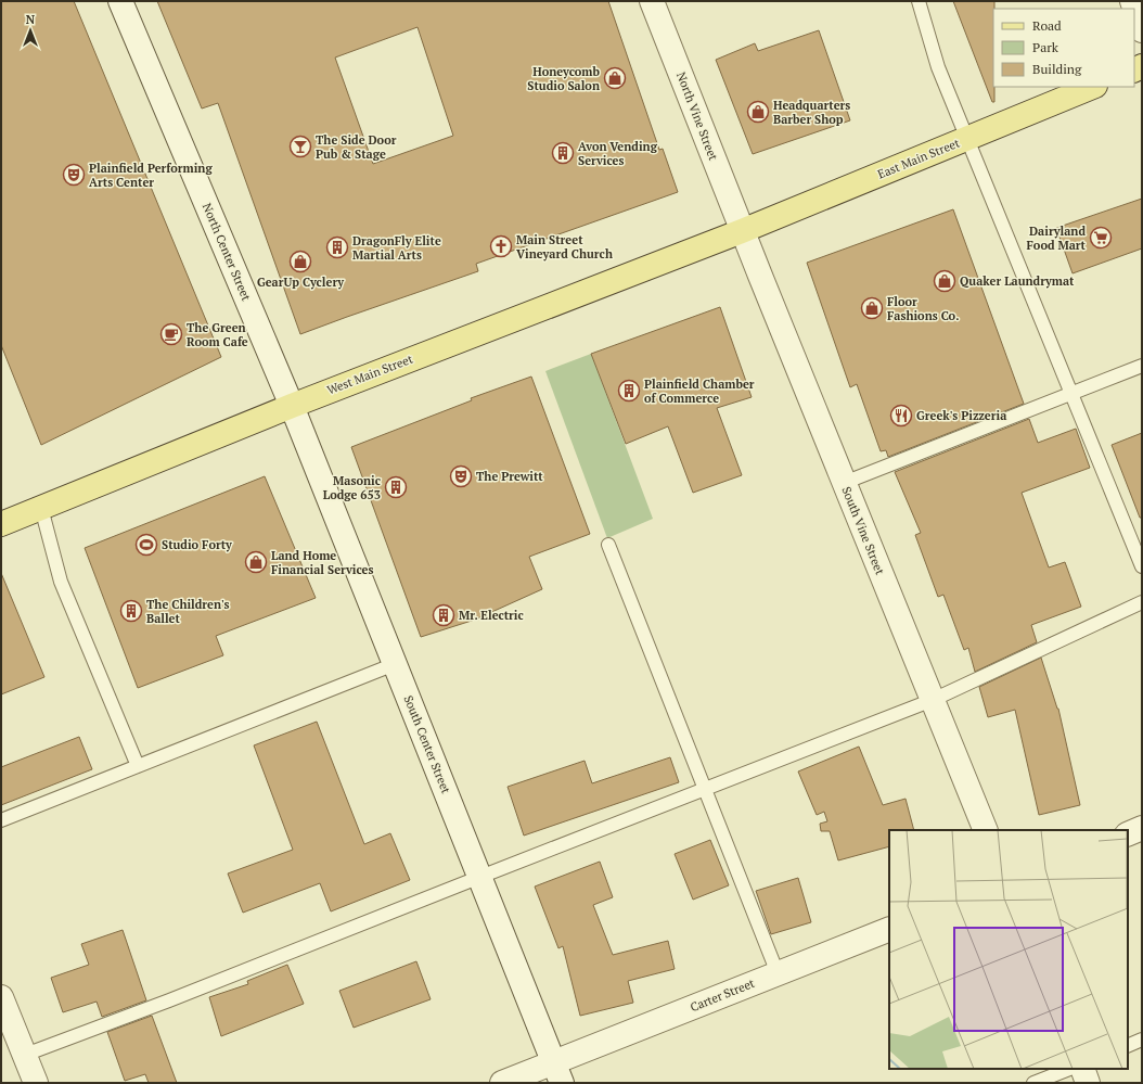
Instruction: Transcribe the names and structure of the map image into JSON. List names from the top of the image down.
{
  "streets": {
    "main road": ["East Main Street", "West Main Street"],
    "street": [
      "North Vine Street",
      "North Center Street",
      "South Vine Street",
      "South Center Street",
      "Carter Street"
    ]
  },
  "crossings": [
    ["North Vine Street", "East Main Street"],
    ["North Vine Street", "West Main Street"],
    ["North Vine Street", "South Vine Street"],
    ["East Main Street", "West Main Street"],
    ["East Main Street", "South Vine Street"],
    ["North Center Street", "West Main Street"],
    ["North Center Street", "South Center Street"],
    ["West Main Street", "South Vine Street"],
    ["West Main Street", "South Center Street"],
    ["South Center Street", "Carter Street"]
  ],
  "places": {
    "shop": [
      "Honeycomb Studio Salon",
      "Headquarters Barber Shop",
      "GearUp Cyclery",
      "Quaker Laundrymat",
      "Floor Fashions Co.",
      "Land Home Financial Services"
    ],
    "bar": ["The Side Door Pub & Stage"],
    "building": [
      "Avon Vending Services",
      "DragonFly Elite Martial Arts",
      "Plainfield Chamber of Commerce",
      "Masonic Lodge 653",
      "The Children's Ballet",
      "Mr. Electric"
    ],
    "theatre": ["Plainfield Performing Arts Center", "The Prewitt"],
    "supermarket": ["Dairyland Food Mart"],
    "church": ["Main Street Vineyard Church"],
    "cafe": ["The Green Room Cafe"],
    "restaurant": ["Greek's Pizzeria"],
    "sports": ["Studio Forty"]
  },
  "legend": ["Road", "Park", "Building"],
  "north": "top"
}
